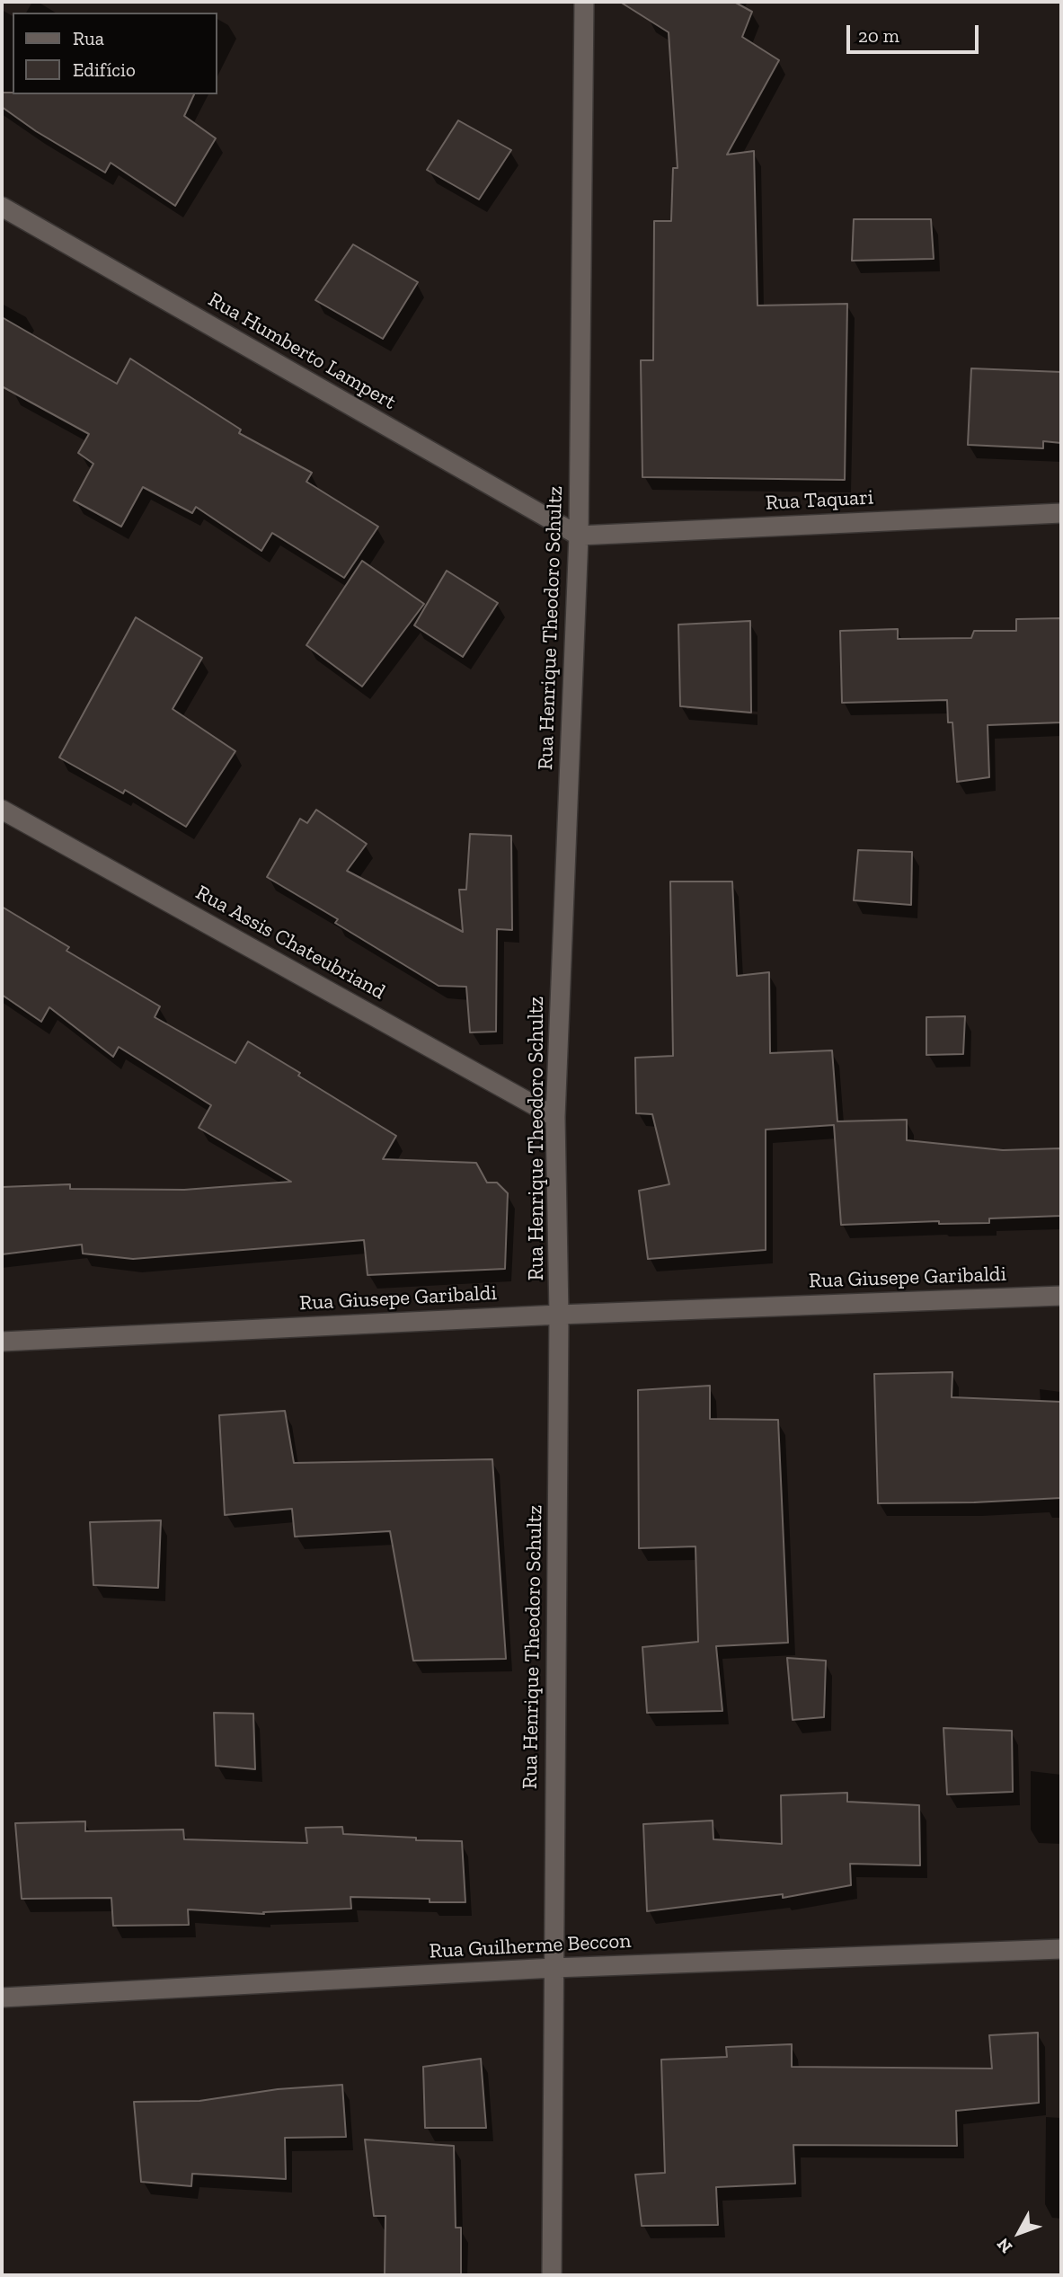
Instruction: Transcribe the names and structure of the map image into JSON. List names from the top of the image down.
{
  "streets": {
    "street": [
      "Rua Humberto Lampert",
      "Rua Taquari",
      "Rua Henrique Theodoro Schultz",
      "Rua Assis Chateubriand",
      "Rua Giusepe Garibaldi",
      "Rua Guilherme Beccon"
    ]
  },
  "crossings": [
    ["Rua Humberto Lampert", "Rua Taquari"],
    ["Rua Humberto Lampert", "Rua Henrique Theodoro Schultz"],
    ["Rua Taquari", "Rua Henrique Theodoro Schultz"],
    ["Rua Henrique Theodoro Schultz", "Rua Assis Chateubriand"],
    ["Rua Henrique Theodoro Schultz", "Rua Giusepe Garibaldi"],
    ["Rua Henrique Theodoro Schultz", "Rua Guilherme Beccon"]
  ],
  "legend": ["Rua", "Edifício"],
  "scale_bar": "20 m",
  "north": "bottom left"
}
